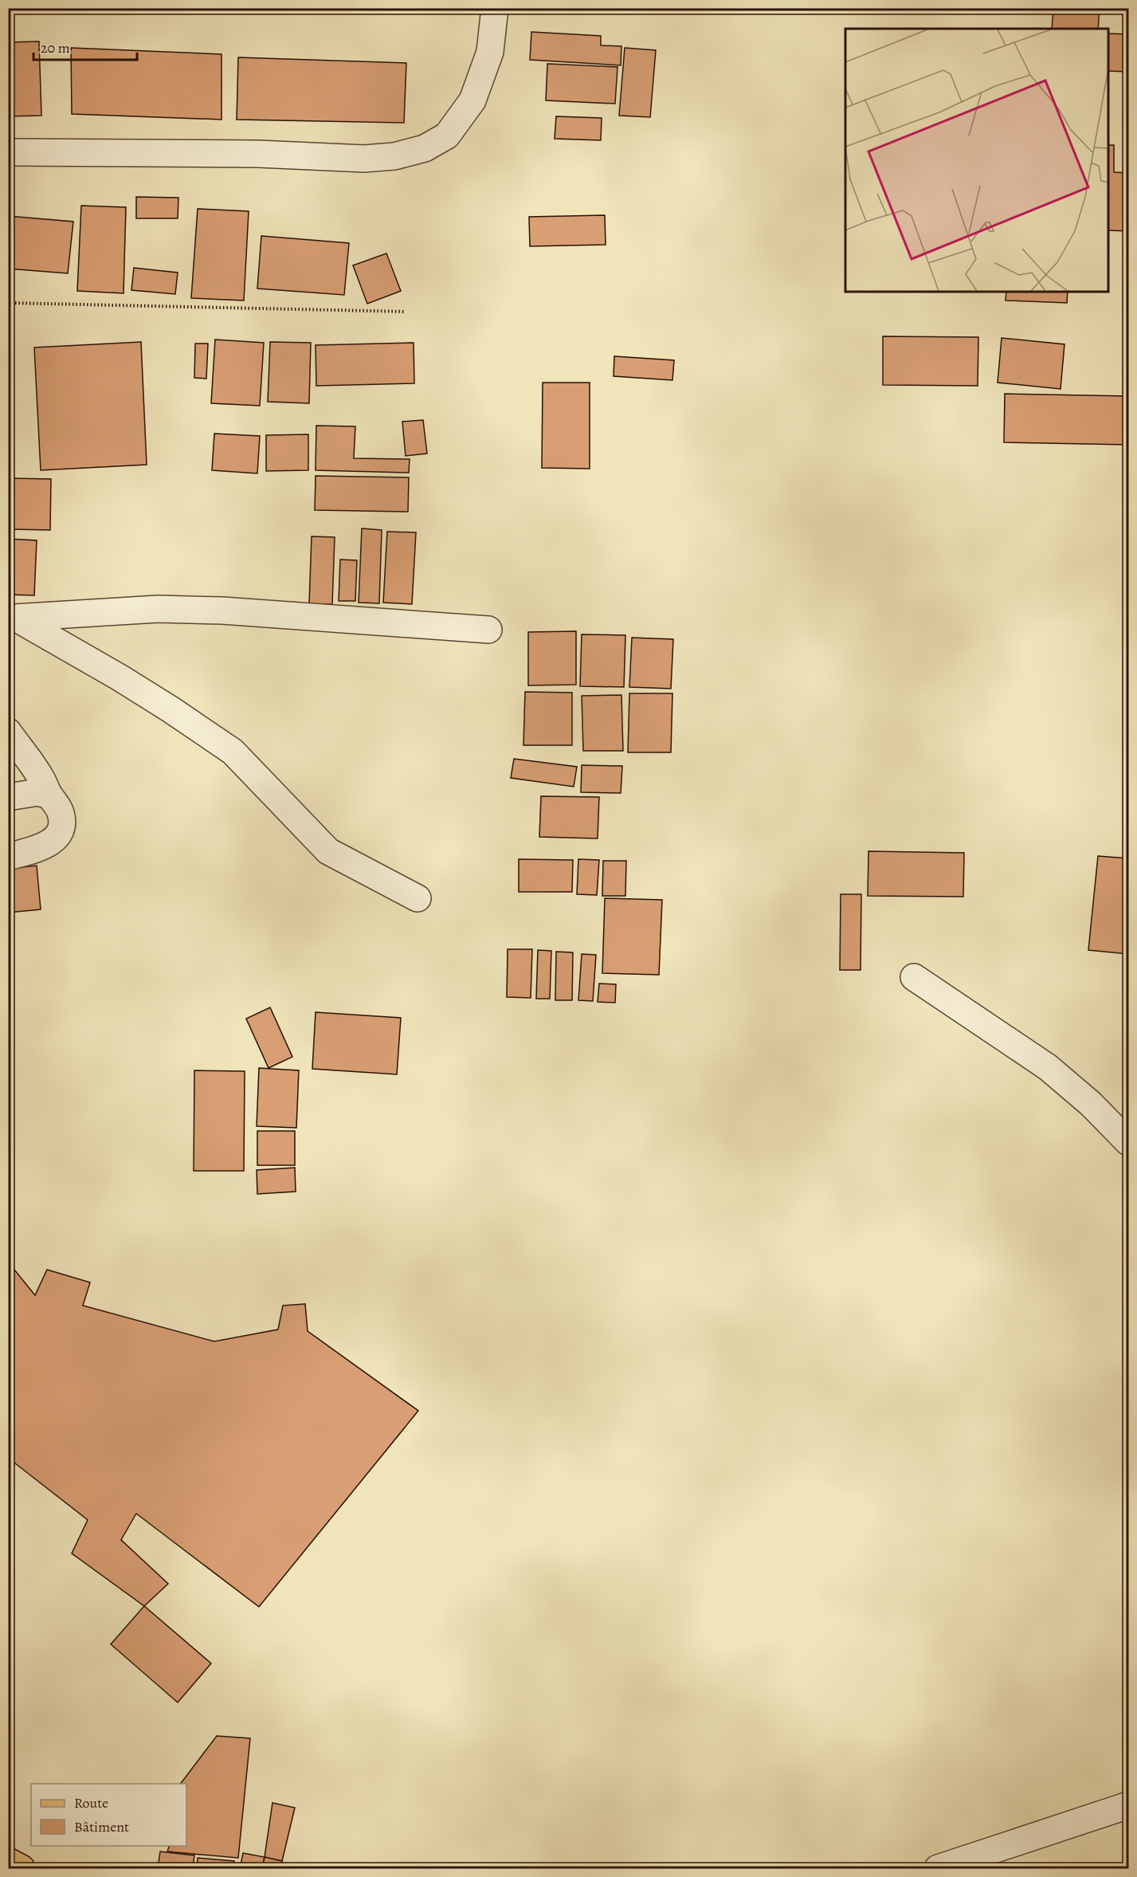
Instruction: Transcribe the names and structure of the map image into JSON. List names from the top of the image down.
{
  "legend": ["Route", "Bâtiment"],
  "scale_bar": "20 m"
}
